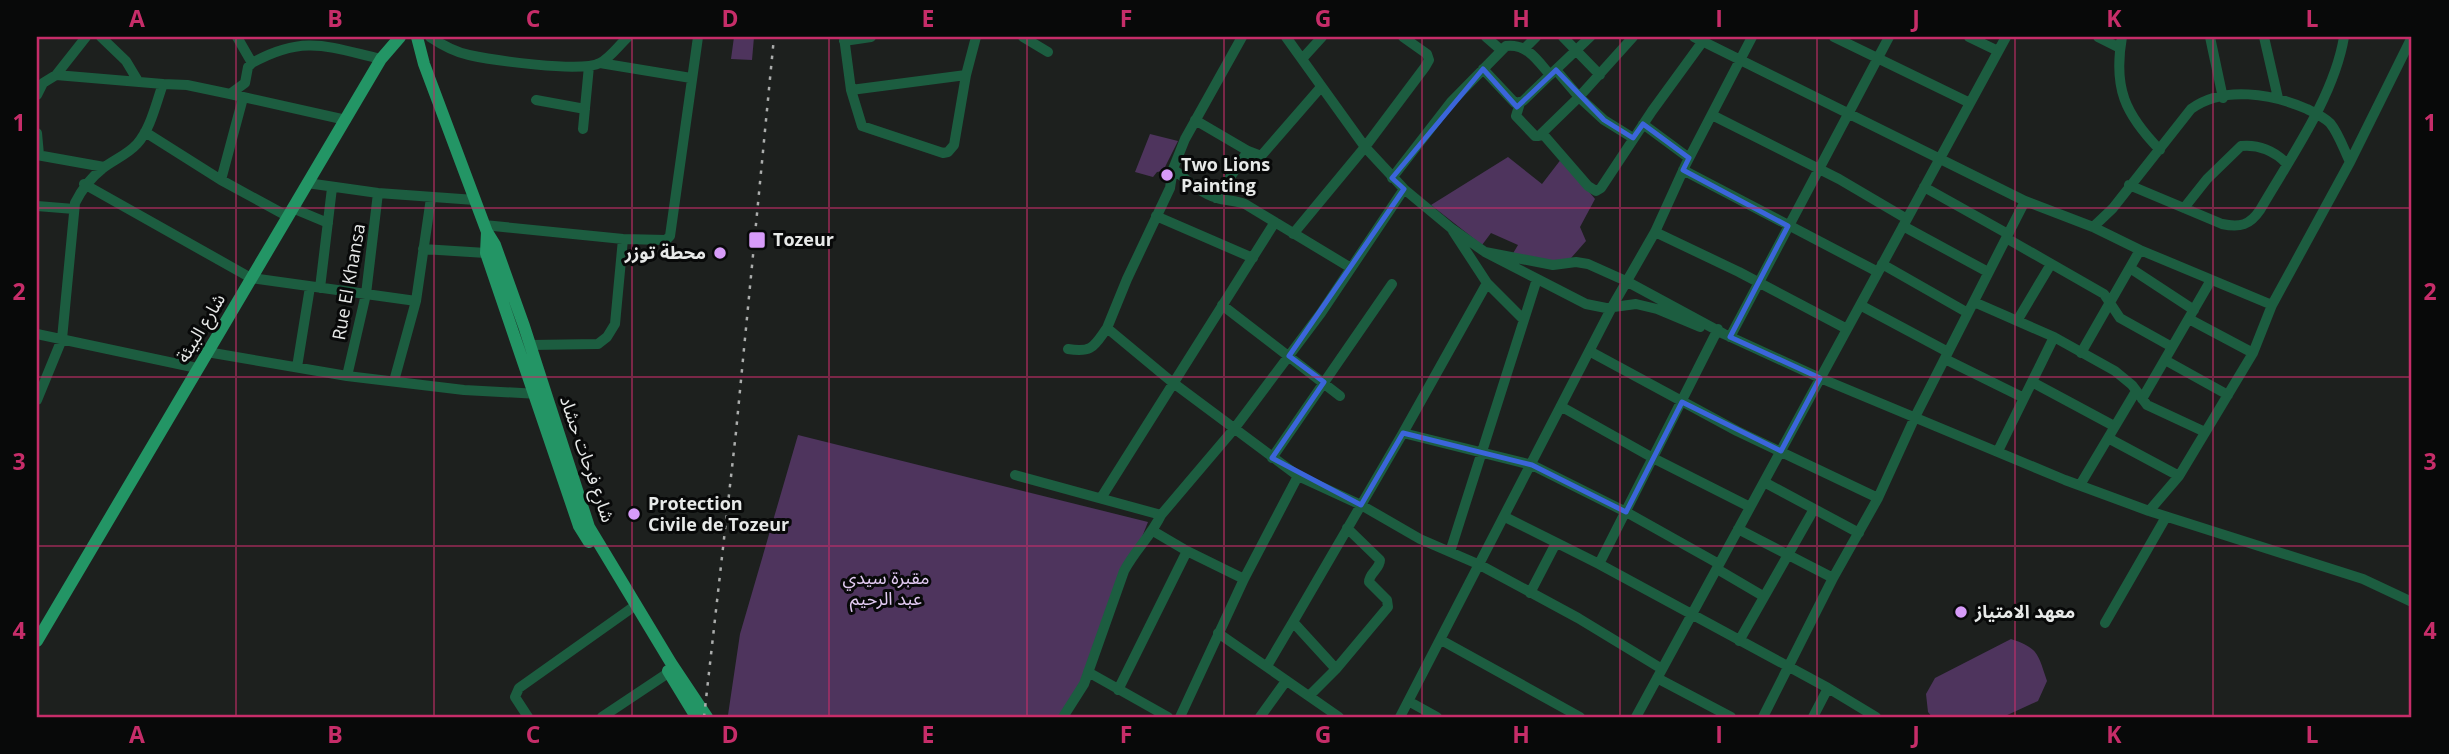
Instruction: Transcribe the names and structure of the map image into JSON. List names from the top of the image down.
{
  "streets": {
    "main road": ["شارع البيئة", "شارع فرحات حشاد"],
    "street": ["Rue El Khansa"]
  },
  "parks": ["مقبرة سيدي عبد الرحيم"],
  "places": {
    "other": [
      "Two Lions Painting",
      "محطة توزر",
      "Protection Civile de Tozeur",
      "معهد الامتياز"
    ],
    "transit": ["Tozeur"]
  },
  "grid": {
    "columns": [
      "A",
      "B",
      "C",
      "D",
      "E",
      "F",
      "G",
      "H",
      "I",
      "J",
      "K",
      "L"
    ],
    "rows": [
      "1",
      "2",
      "3",
      "4"
    ]
  }
}
